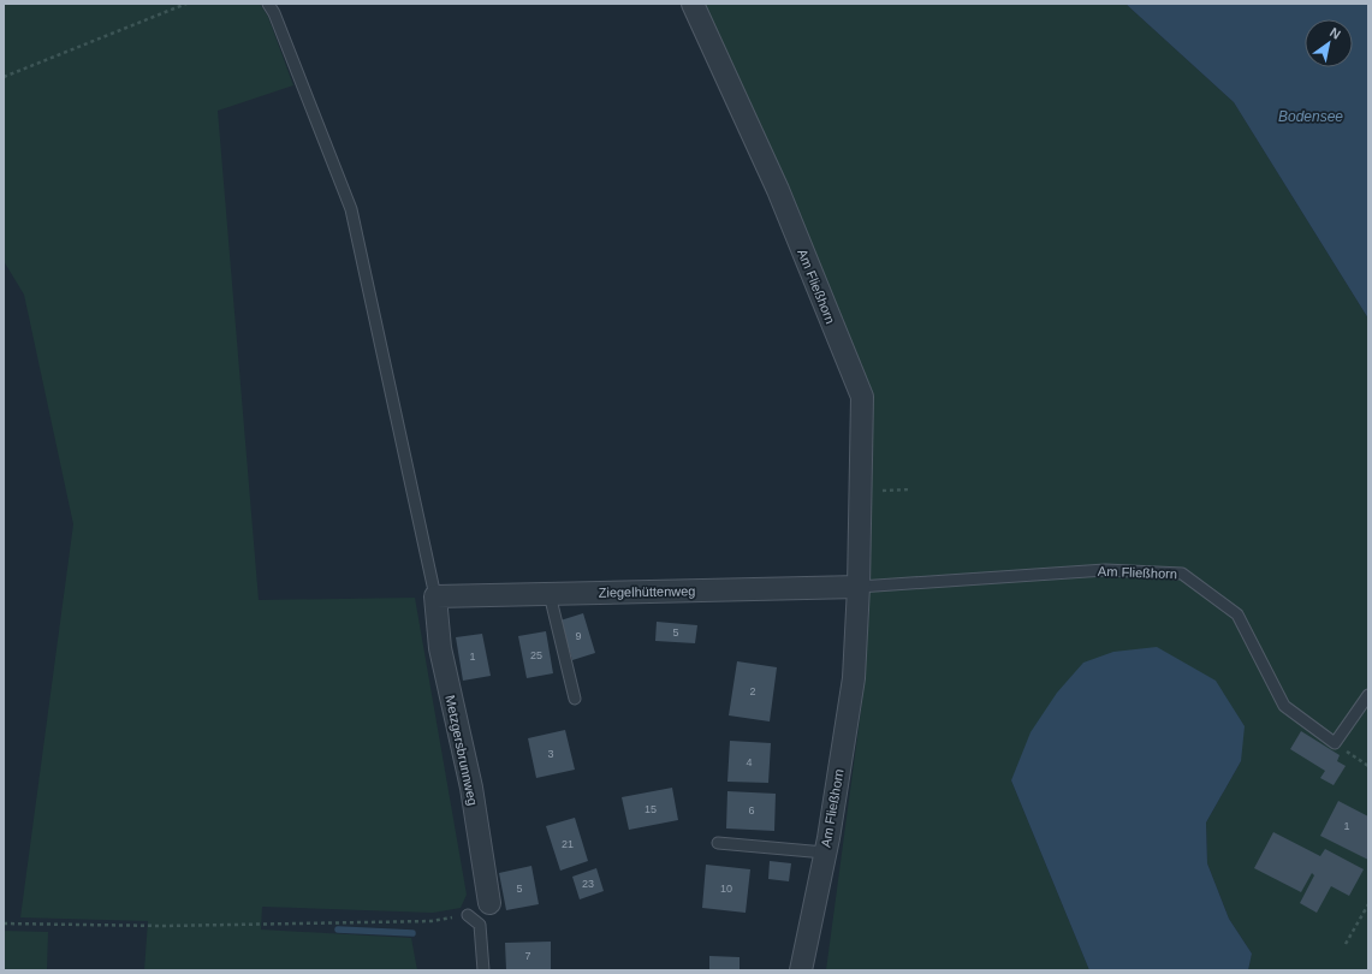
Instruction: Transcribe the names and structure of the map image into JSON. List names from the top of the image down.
{
  "streets": {
    "street": ["Am Fließhorn", "Ziegelhüttenweg", "Metzgersbrunnweg"]
  },
  "crossings": [
    ["Am Fließhorn", "Ziegelhüttenweg"],
    ["Ziegelhüttenweg", "Metzgersbrunnweg"]
  ],
  "water": ["Bodensee"],
  "house_numbers": [
    "5",
    "9",
    "25",
    "1",
    "2",
    "3",
    "4",
    "15",
    "6",
    "1",
    "21",
    "23",
    "5",
    "10",
    "7"
  ],
  "north": "top right"
}
